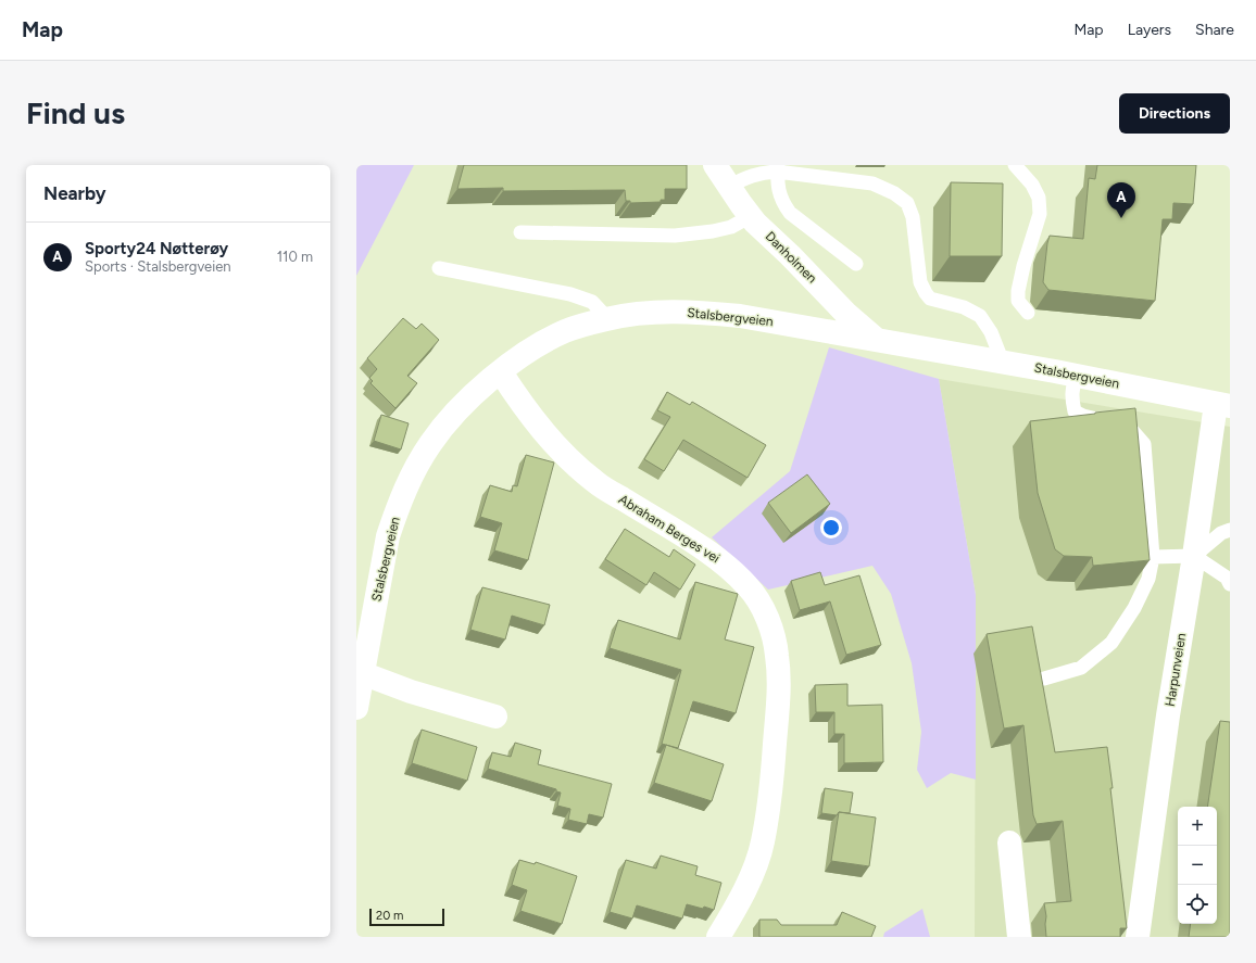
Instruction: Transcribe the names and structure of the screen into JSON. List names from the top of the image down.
{
  "streets": {
    "street": [
      "Danholmen",
      "Stalsbergveien",
      "Abraham Berges vei",
      "Harpunveien"
    ]
  },
  "crossings": [
    ["Danholmen", "Stalsbergveien"],
    ["Stalsbergveien", "Abraham Berges vei"],
    ["Stalsbergveien", "Harpunveien"]
  ],
  "scale_bar": "20 m",
  "page": {
    "header": "Map",
    "nav": ["Map", "Layers", "Share"],
    "buttons": "Directions",
    "title": "Find us",
    "heading": "Nearby",
    "pins": "A",
    "list": [
      {
        "mark": "A",
        "name": "Sporty24 Nøtterøy",
        "note": "Sports · Stalsbergveien",
        "value": "110 m"
      }
    ],
    "map_buttons": ["+", "−"],
    "scale": "20 m"
  }
}
